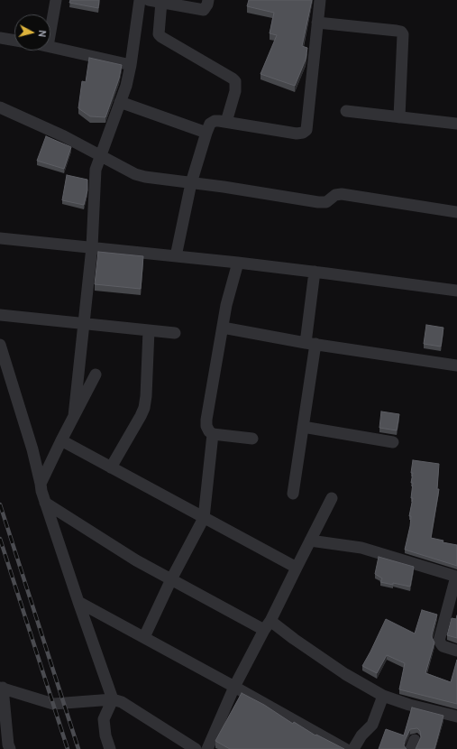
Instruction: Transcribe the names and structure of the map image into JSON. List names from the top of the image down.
{
  "north": "right"
}
